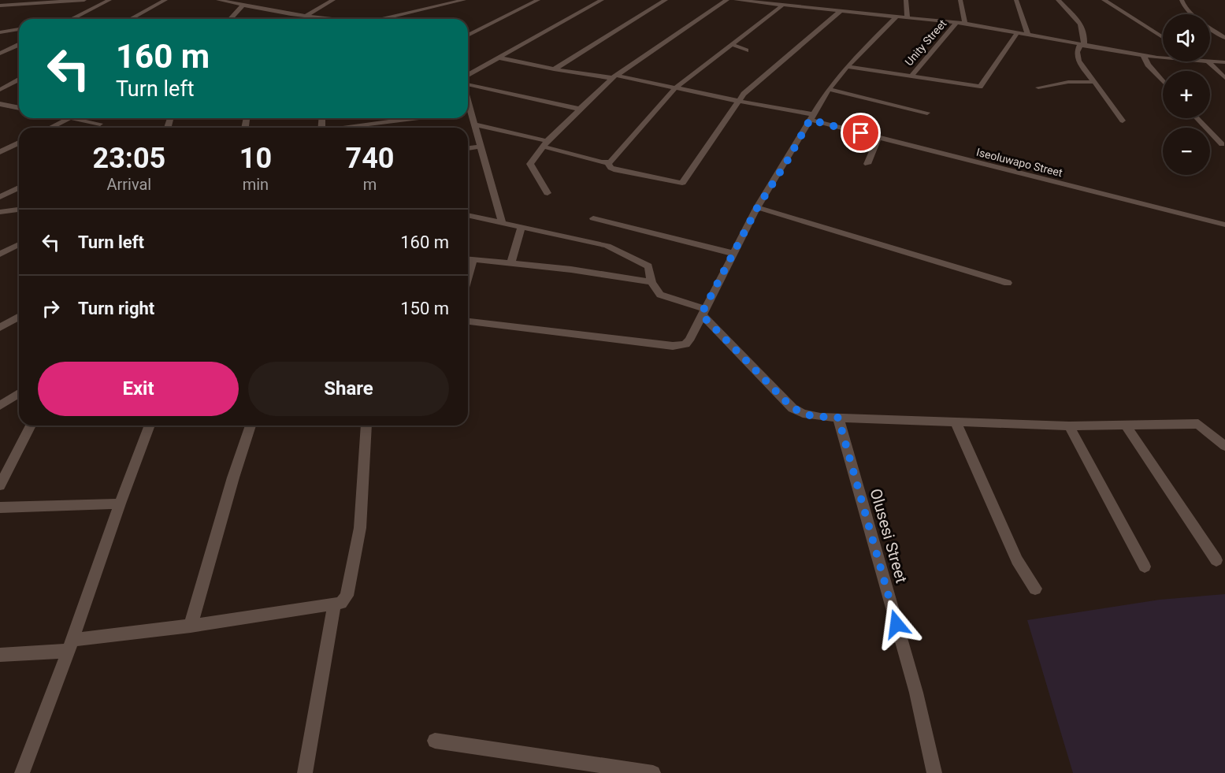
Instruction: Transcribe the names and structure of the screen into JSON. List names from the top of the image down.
{
  "streets": {
    "street": ["Unity Street", "Iseoluwapo Street", "Olusesi Street"]
  },
  "page": {
    "map_buttons": ["+", "−"],
    "turn": ["160 m", "Turn left"],
    "eta": [
      "23:05",
      "Arrival",
      "10",
      "min",
      "740",
      "m"
    ],
    "list": [
      {
        "name": "Turn left",
        "value": "160 m"
      },
      {
        "name": "Turn right",
        "value": "150 m"
      }
    ],
    "buttons": ["Exit", "Share"]
  }
}
